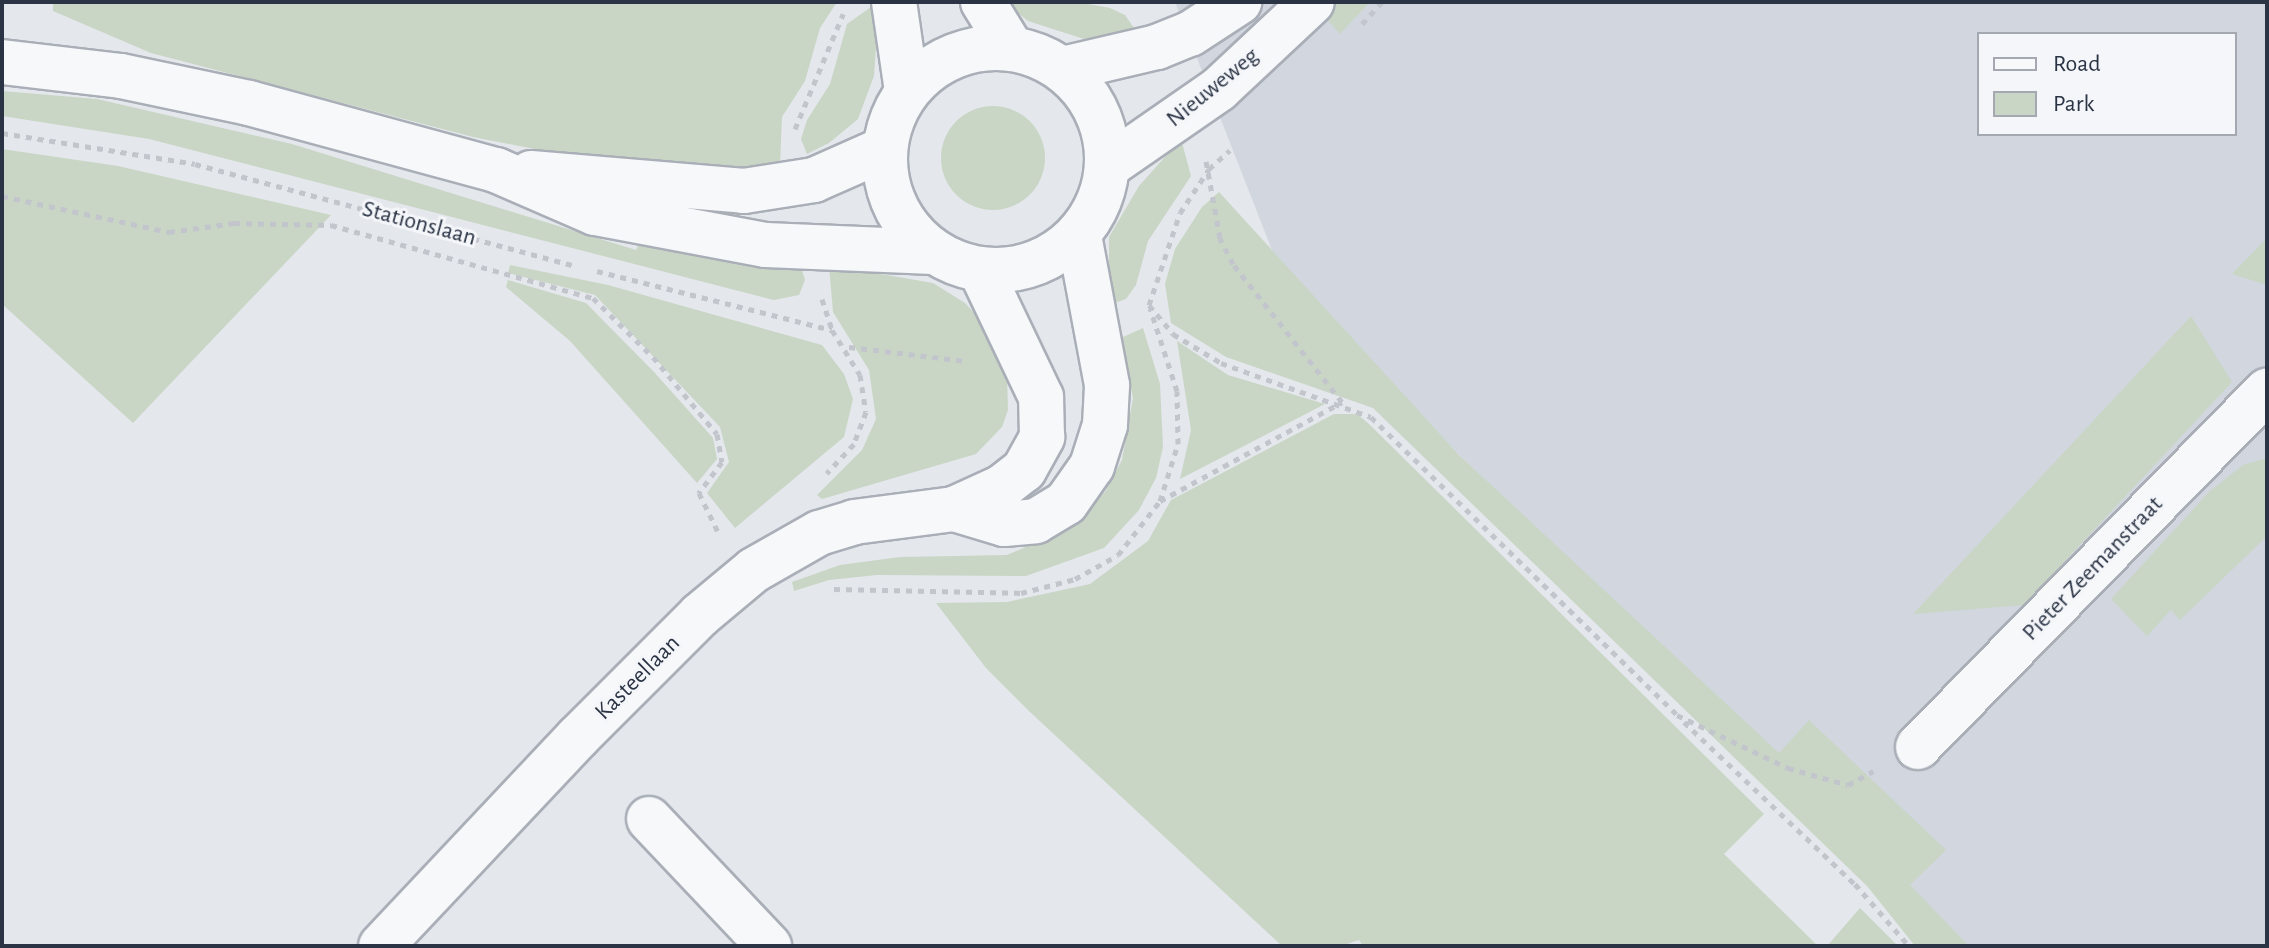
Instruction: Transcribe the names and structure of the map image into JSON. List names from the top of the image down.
{
  "streets": {
    "street": ["Nieuweweg", "Pieter Zeemanstraat", "Kasteellaan"],
    "path": ["Stationslaan"]
  },
  "crossings": [
    ["Nieuweweg", "Kasteellaan"]
  ],
  "legend": ["Road", "Park"]
}
